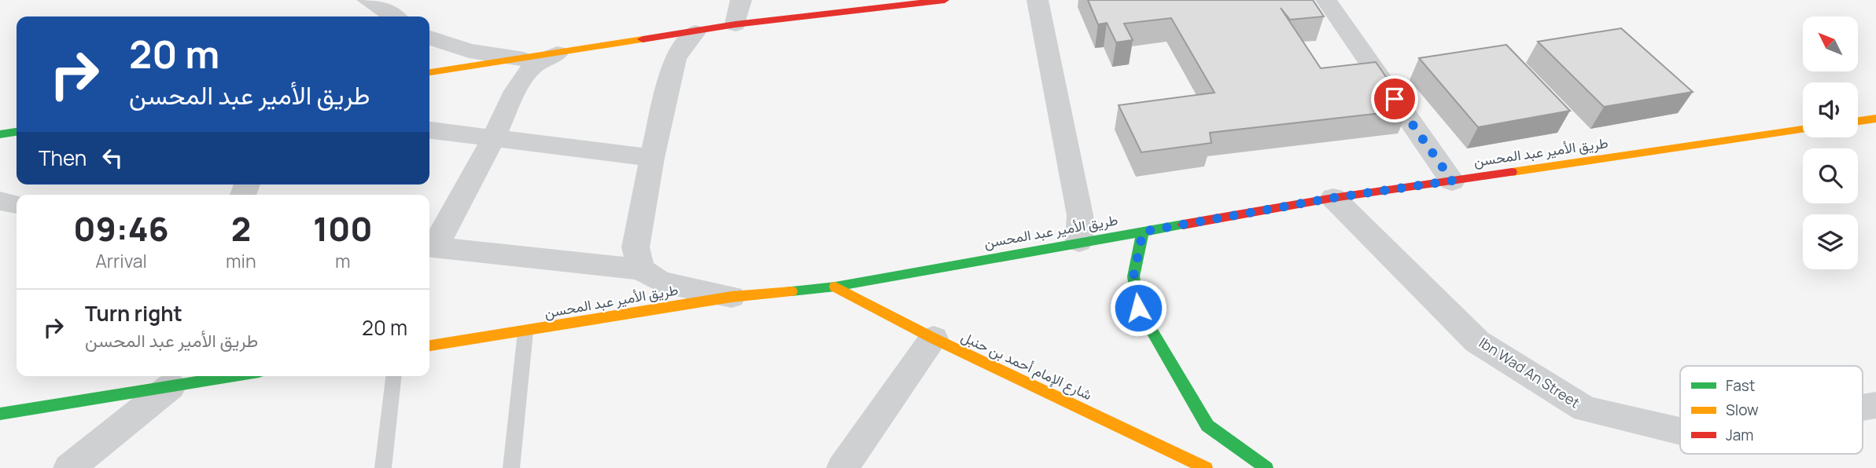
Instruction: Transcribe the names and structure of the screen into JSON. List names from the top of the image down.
{
  "streets": {
    "main road": ["طريق الأمير عبد المحسن", "شارع الإمام أحمد بن حنبل"],
    "street": ["Ibn Wad An Street"]
  },
  "crossings": [
    ["طريق الأمير عبد المحسن", "شارع الإمام أحمد بن حنبل"],
    ["طريق الأمير عبد المحسن", "Ibn Wad An Street"]
  ],
  "legend": ["Fast", "Slow", "Jam"],
  "north": "top left",
  "page": {
    "turn": ["20 m", "طريق الأمير عبد المحسن"],
    "then": "Then",
    "eta": [
      "09:46",
      "Arrival",
      "2",
      "min",
      "100",
      "m"
    ],
    "list": [
      {
        "name": "Turn right",
        "note": "طريق الأمير عبد المحسن",
        "value": "20 m"
      }
    ]
  }
}
